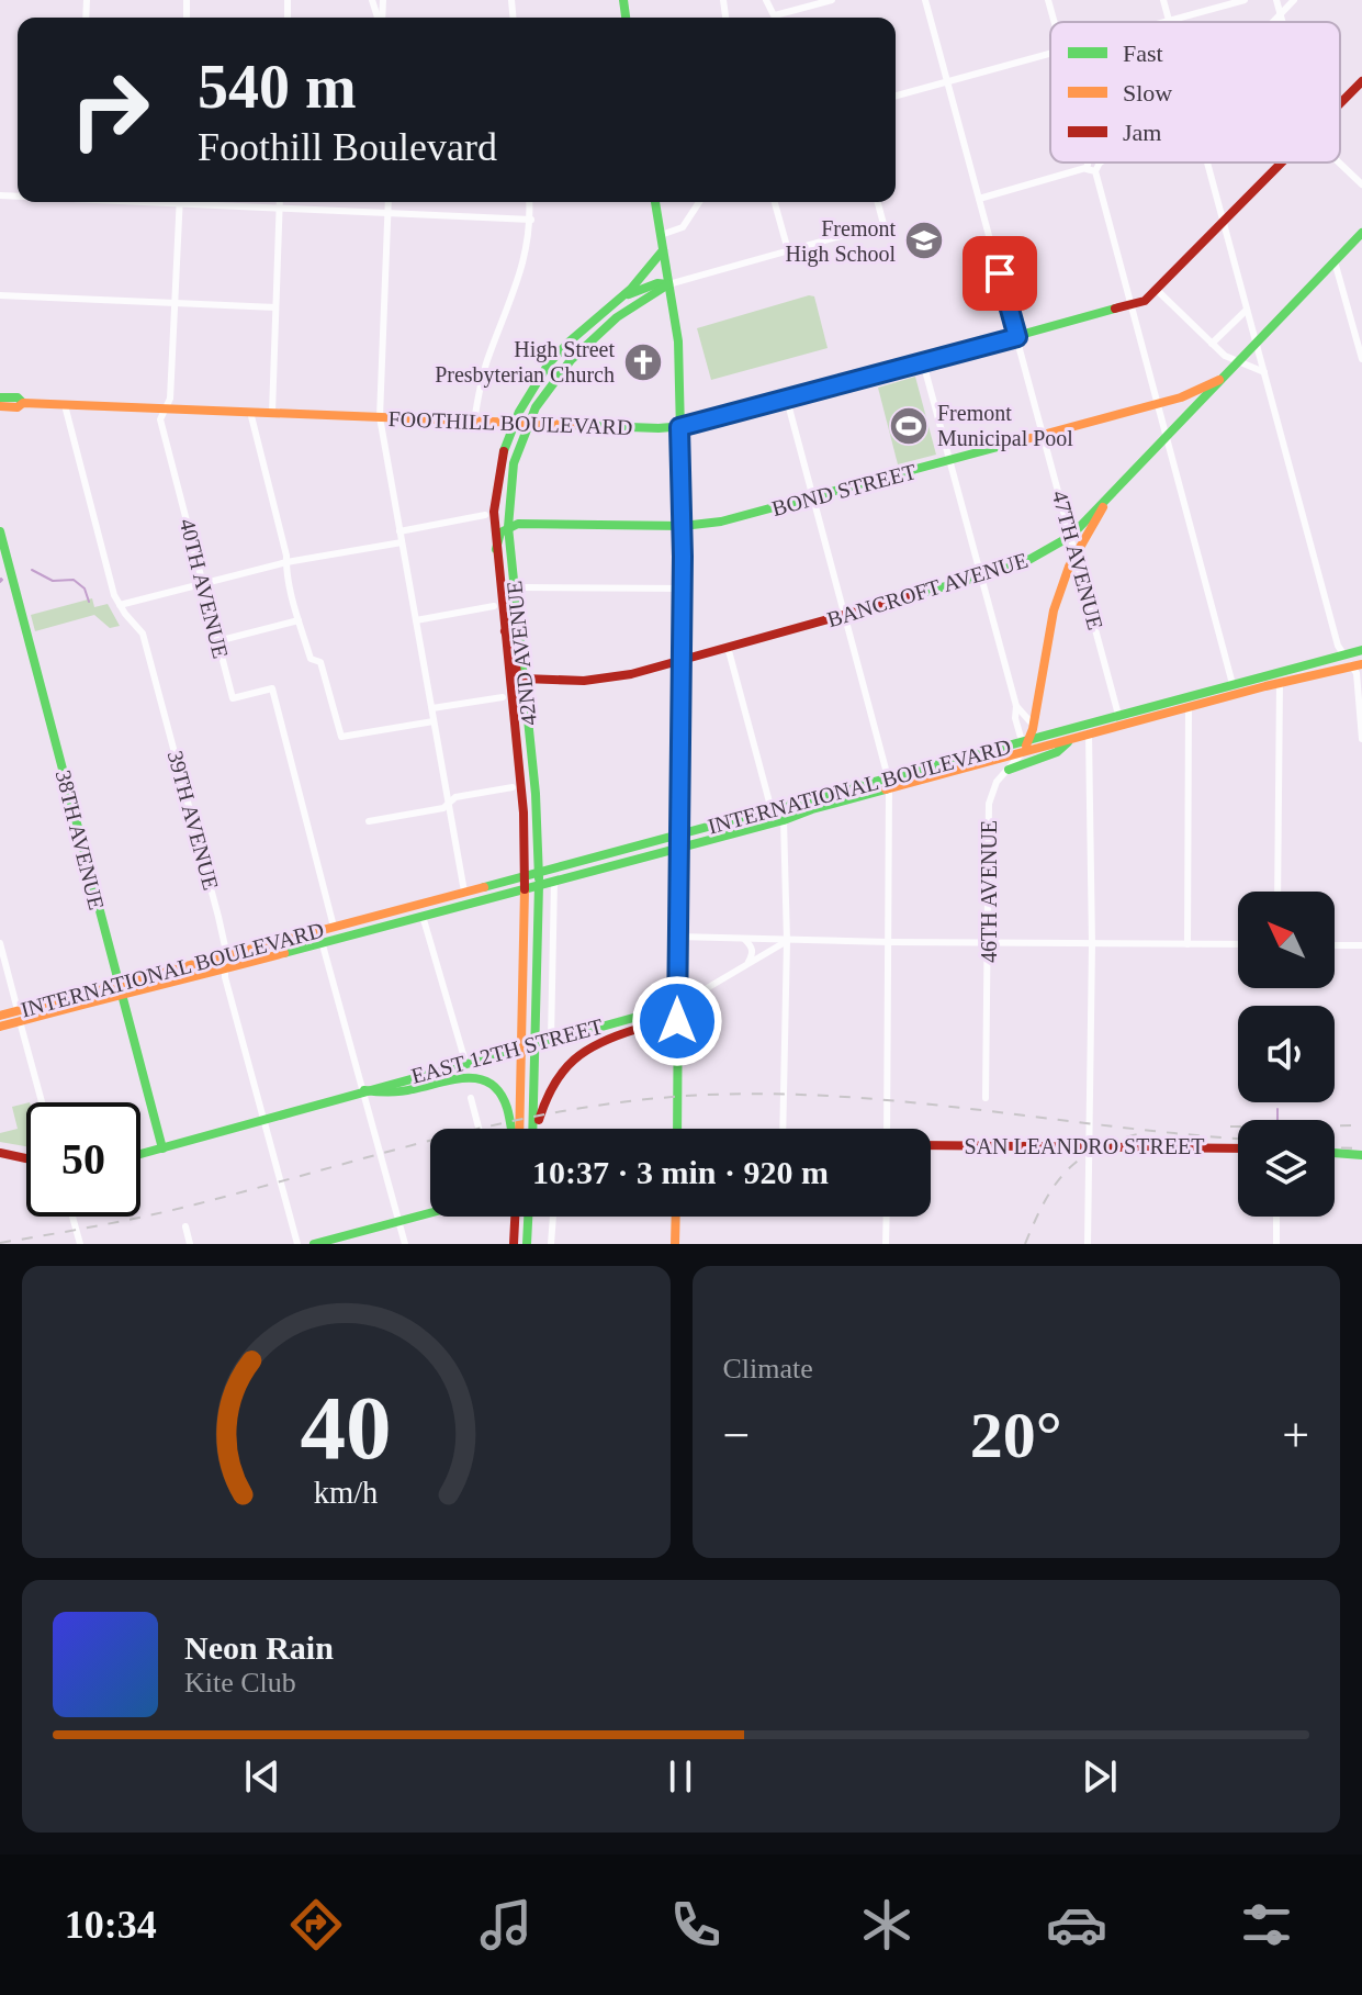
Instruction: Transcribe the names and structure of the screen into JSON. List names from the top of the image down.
{
  "streets": {
    "main road": [
      "FOOTHILL BOULEVARD",
      "BOND STREET",
      "BANCROFT AVENUE",
      "42ND AVENUE",
      "INTERNATIONAL BOULEVARD",
      "38TH AVENUE",
      "46TH AVENUE",
      "EAST 12TH STREET",
      "SAN LEANDRO STREET"
    ],
    "street": ["47TH AVENUE", "40TH AVENUE", "39TH AVENUE"]
  },
  "crossings": [
    ["FOOTHILL BOULEVARD", "47TH AVENUE"],
    ["FOOTHILL BOULEVARD", "40TH AVENUE"],
    ["FOOTHILL BOULEVARD", "42ND AVENUE"],
    ["FOOTHILL BOULEVARD", "39TH AVENUE"],
    ["BOND STREET", "47TH AVENUE"],
    ["BOND STREET", "BANCROFT AVENUE"],
    ["BOND STREET", "42ND AVENUE"],
    ["47TH AVENUE", "BANCROFT AVENUE"],
    ["47TH AVENUE", "INTERNATIONAL BOULEVARD"],
    ["47TH AVENUE", "46TH AVENUE"],
    ["40TH AVENUE", "INTERNATIONAL BOULEVARD"],
    ["BANCROFT AVENUE", "42ND AVENUE"],
    ["BANCROFT AVENUE", "46TH AVENUE"],
    ["42ND AVENUE", "INTERNATIONAL BOULEVARD"],
    ["INTERNATIONAL BOULEVARD", "39TH AVENUE"],
    ["INTERNATIONAL BOULEVARD", "38TH AVENUE"],
    ["INTERNATIONAL BOULEVARD", "46TH AVENUE"],
    ["39TH AVENUE", "EAST 12TH STREET"],
    ["38TH AVENUE", "EAST 12TH STREET"]
  ],
  "places": {
    "school or university": ["Fremont High School"],
    "church": ["High Street Presbyterian Church"],
    "sports": ["Fremont Municipal Pool"]
  },
  "legend": ["Fast", "Slow", "Jam"],
  "north": "top left",
  "page": {
    "turn": ["540 m", "Foothill Boulevard"],
    "limit": "50",
    "trip": "10:37 · 3 min · 920 m",
    "tile": "Climate",
    "heat": ["−", "20°", "+"],
    "song": ["Neon Rain", "Kite Club"],
    "tabs": "10:34",
    "gauge": ["40", "km/h"]
  }
}
